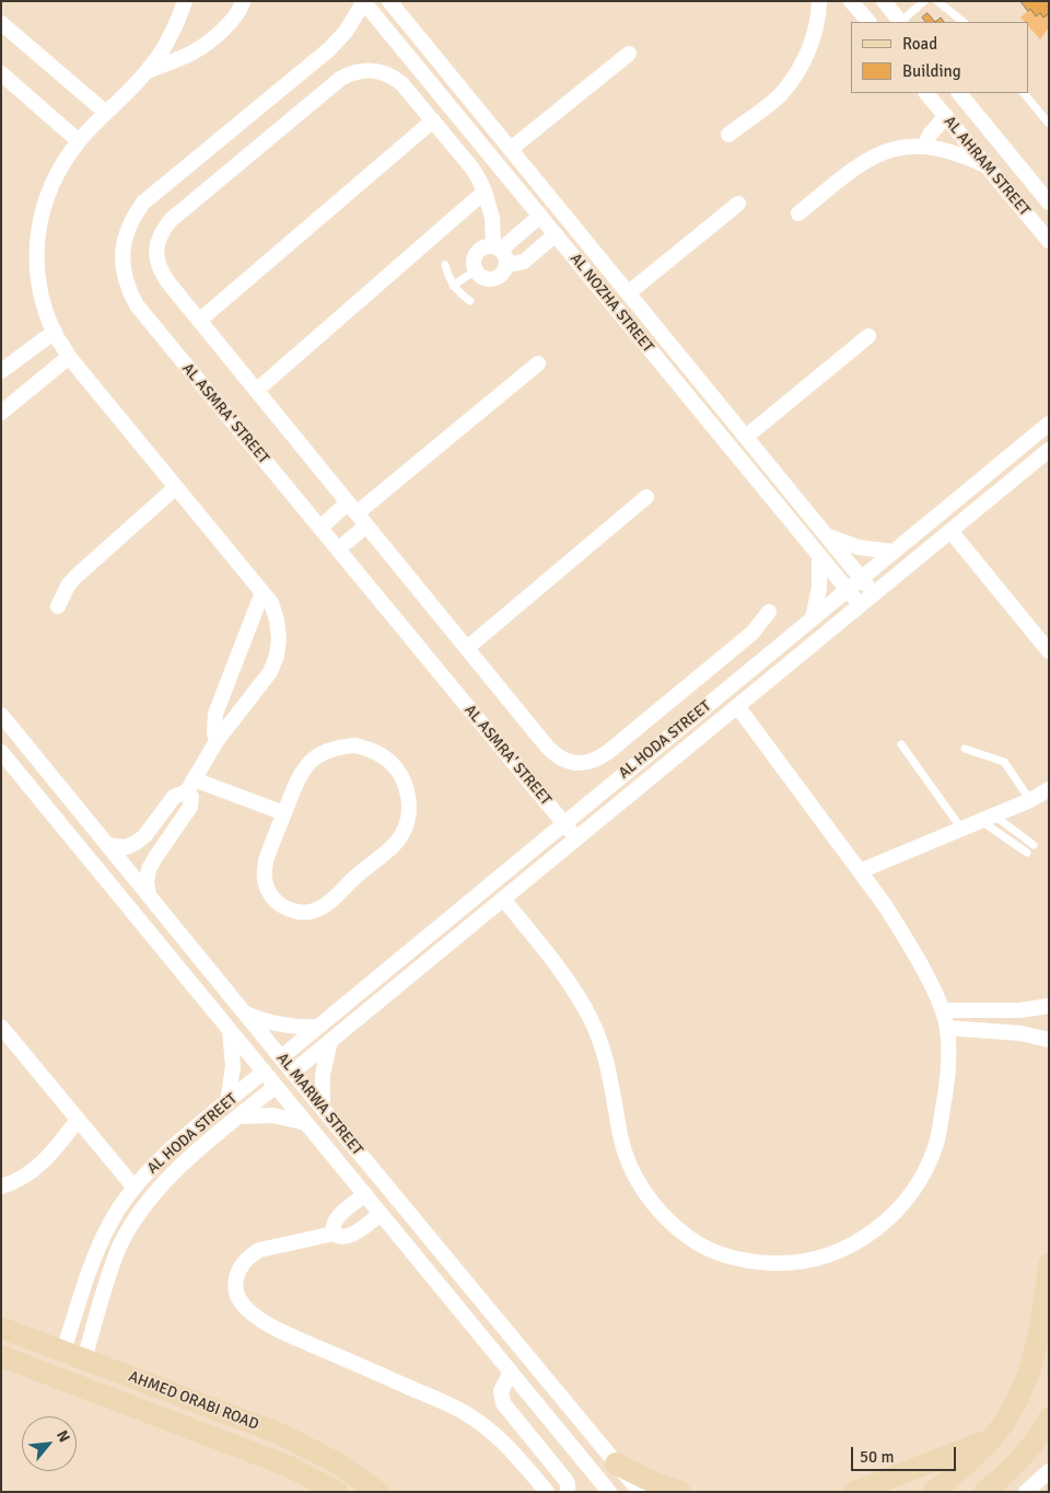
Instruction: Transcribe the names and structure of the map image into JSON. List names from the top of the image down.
{
  "streets": {
    "street": [
      "AL AHRAM STREET",
      "AL NOZHA STREET",
      "AL ASMRA' STREET",
      "AL HODA STREET",
      "AL MARWA STREET",
      "AHMED ORABI ROAD"
    ]
  },
  "crossings": [
    ["AL NOZHA STREET", "AL ASMRA' STREET"],
    ["AL NOZHA STREET", "AL HODA STREET"],
    ["AL ASMRA' STREET", "AL HODA STREET"],
    ["AL HODA STREET", "AL MARWA STREET"],
    ["AL HODA STREET", "AHMED ORABI ROAD"]
  ],
  "legend": ["Road", "Building"],
  "scale_bar": "50 m",
  "north": "top right"
}
